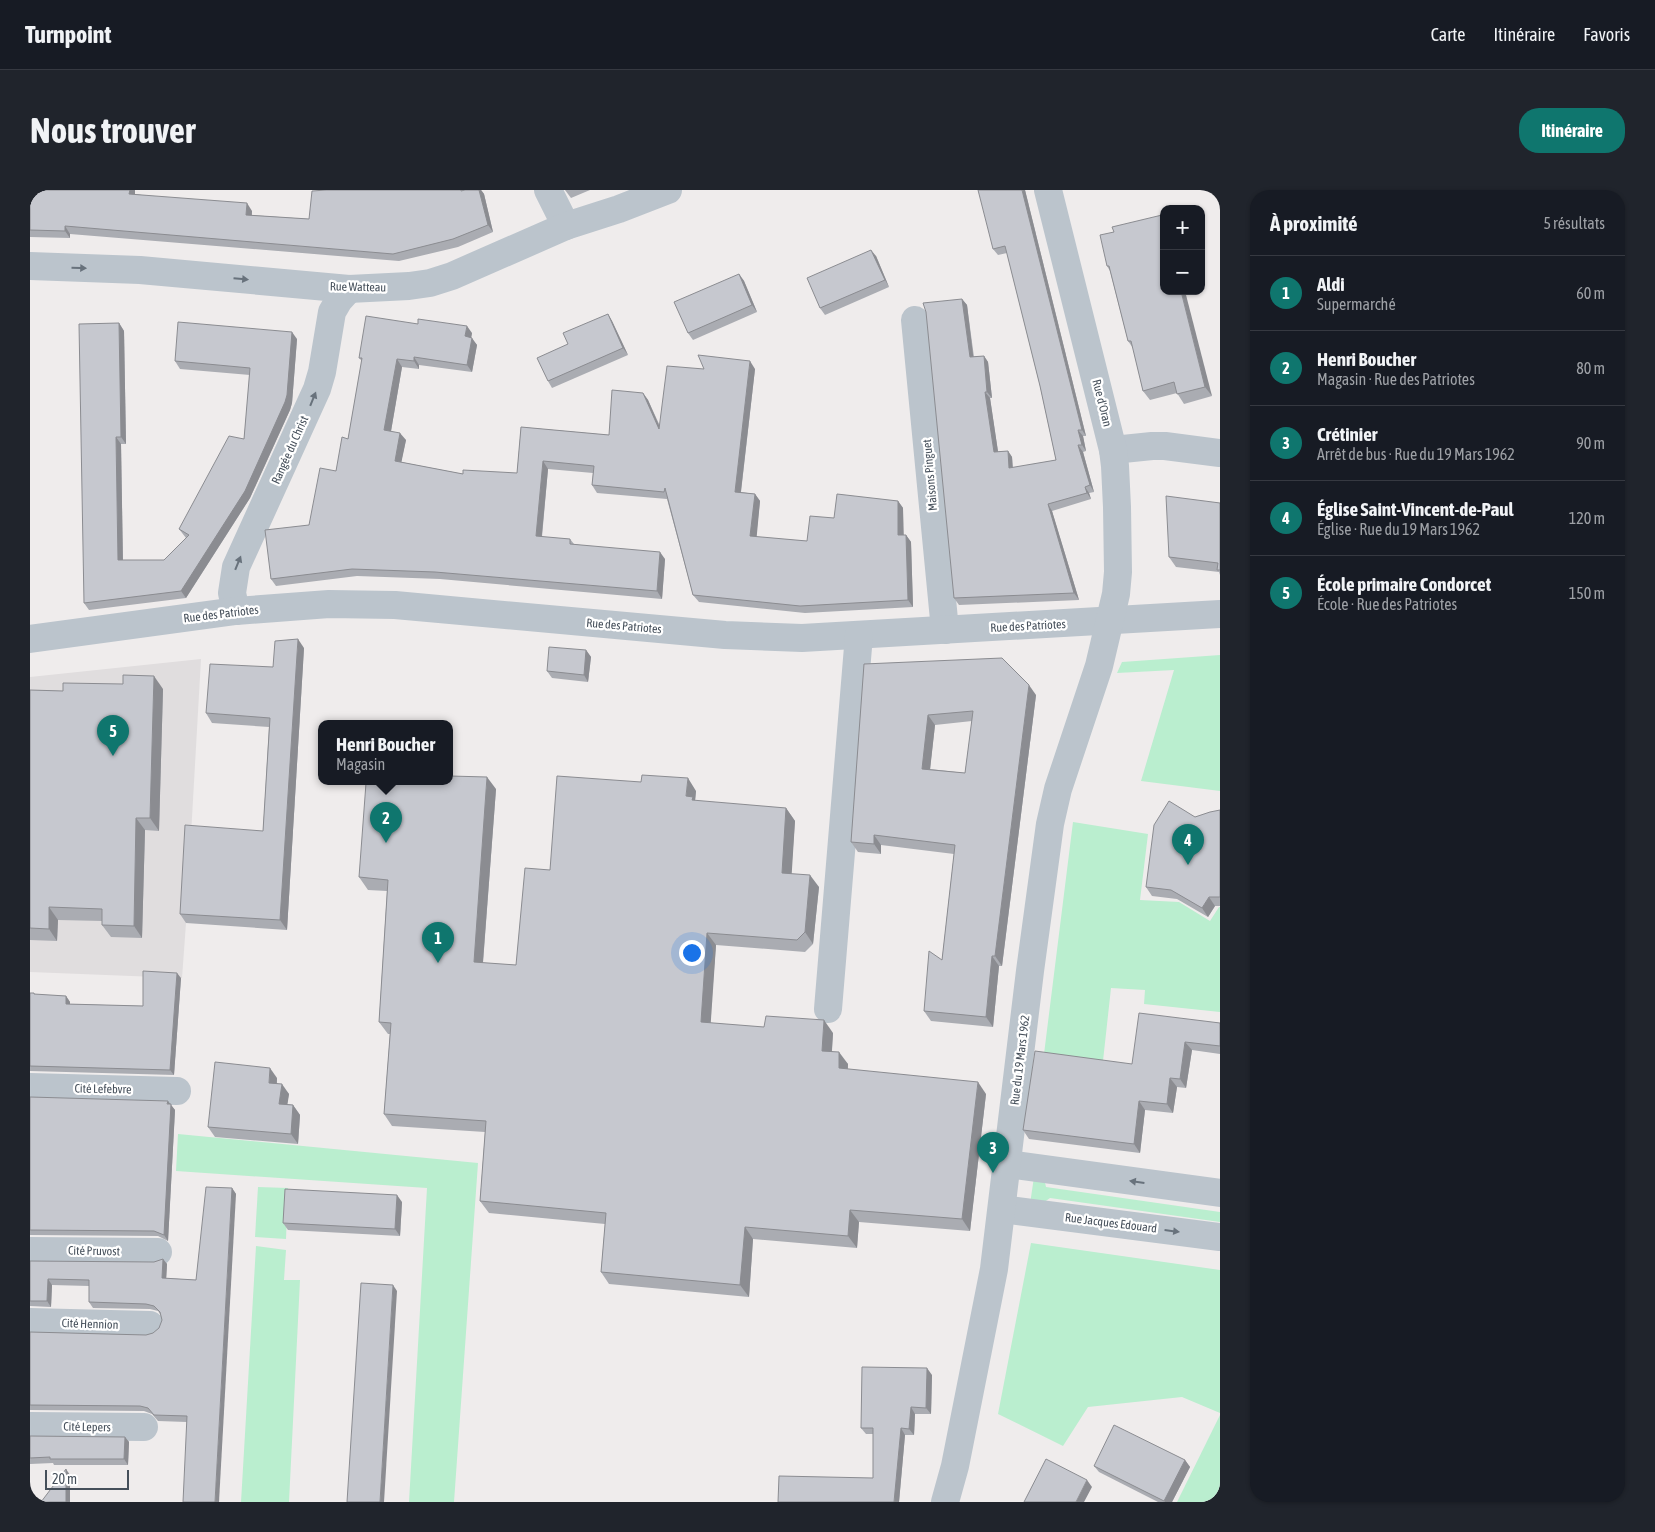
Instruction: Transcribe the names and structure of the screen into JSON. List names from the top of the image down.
{
  "streets": {
    "street": [
      "Rue Watteau",
      "Rue d'Oran",
      "Rangée du Christ",
      "Maisons Pinguet",
      "Rue des Patriotes",
      "Rue du 19 Mars 1962",
      "Cité Lefebvre",
      "Rue Jacques Edouard",
      "Cité Pruvost",
      "Cité Hennion",
      "Cité Lepers"
    ]
  },
  "crossings": [
    ["Rue Watteau", "Rangée du Christ"],
    ["Rue d'Oran", "Rue des Patriotes"],
    ["Rue d'Oran", "Rue du 19 Mars 1962"],
    ["Rangée du Christ", "Rue des Patriotes"],
    ["Maisons Pinguet", "Rue des Patriotes"],
    ["Rue des Patriotes", "Rue du 19 Mars 1962"],
    ["Rue du 19 Mars 1962", "Rue Jacques Edouard"]
  ],
  "one_way": ["Rue Watteau", "Rangée du Christ"],
  "scale_bar": "20 m",
  "page": {
    "header": "Turnpoint",
    "nav": ["Carte", "Itinéraire", "Favoris"],
    "buttons": "Itinéraire",
    "title": "Nous trouver",
    "heading": ["À proximité", "5 résultats"],
    "map_buttons": ["+", "−"],
    "list": [
      {
        "mark": "1",
        "name": "Aldi",
        "note": "Supermarché",
        "value": "60 m"
      },
      {
        "mark": "2",
        "name": "Henri Boucher",
        "note": "Magasin · Rue des Patriotes",
        "value": "80 m"
      },
      {
        "mark": "3",
        "name": "Crétinier",
        "note": "Arrêt de bus · Rue du 19 Mars 1962",
        "value": "90 m"
      },
      {
        "mark": "4",
        "name": "Église Saint-Vincent-de-Paul",
        "note": "Église · Rue du 19 Mars 1962",
        "value": "120 m"
      },
      {
        "mark": "5",
        "name": "École primaire Condorcet",
        "note": "École · Rue des Patriotes",
        "value": "150 m"
      }
    ],
    "pins": [
      "5",
      "2",
      "4",
      "1",
      "3"
    ],
    "popup": ["Henri Boucher", "Magasin"],
    "scale": "20 m"
  }
}
